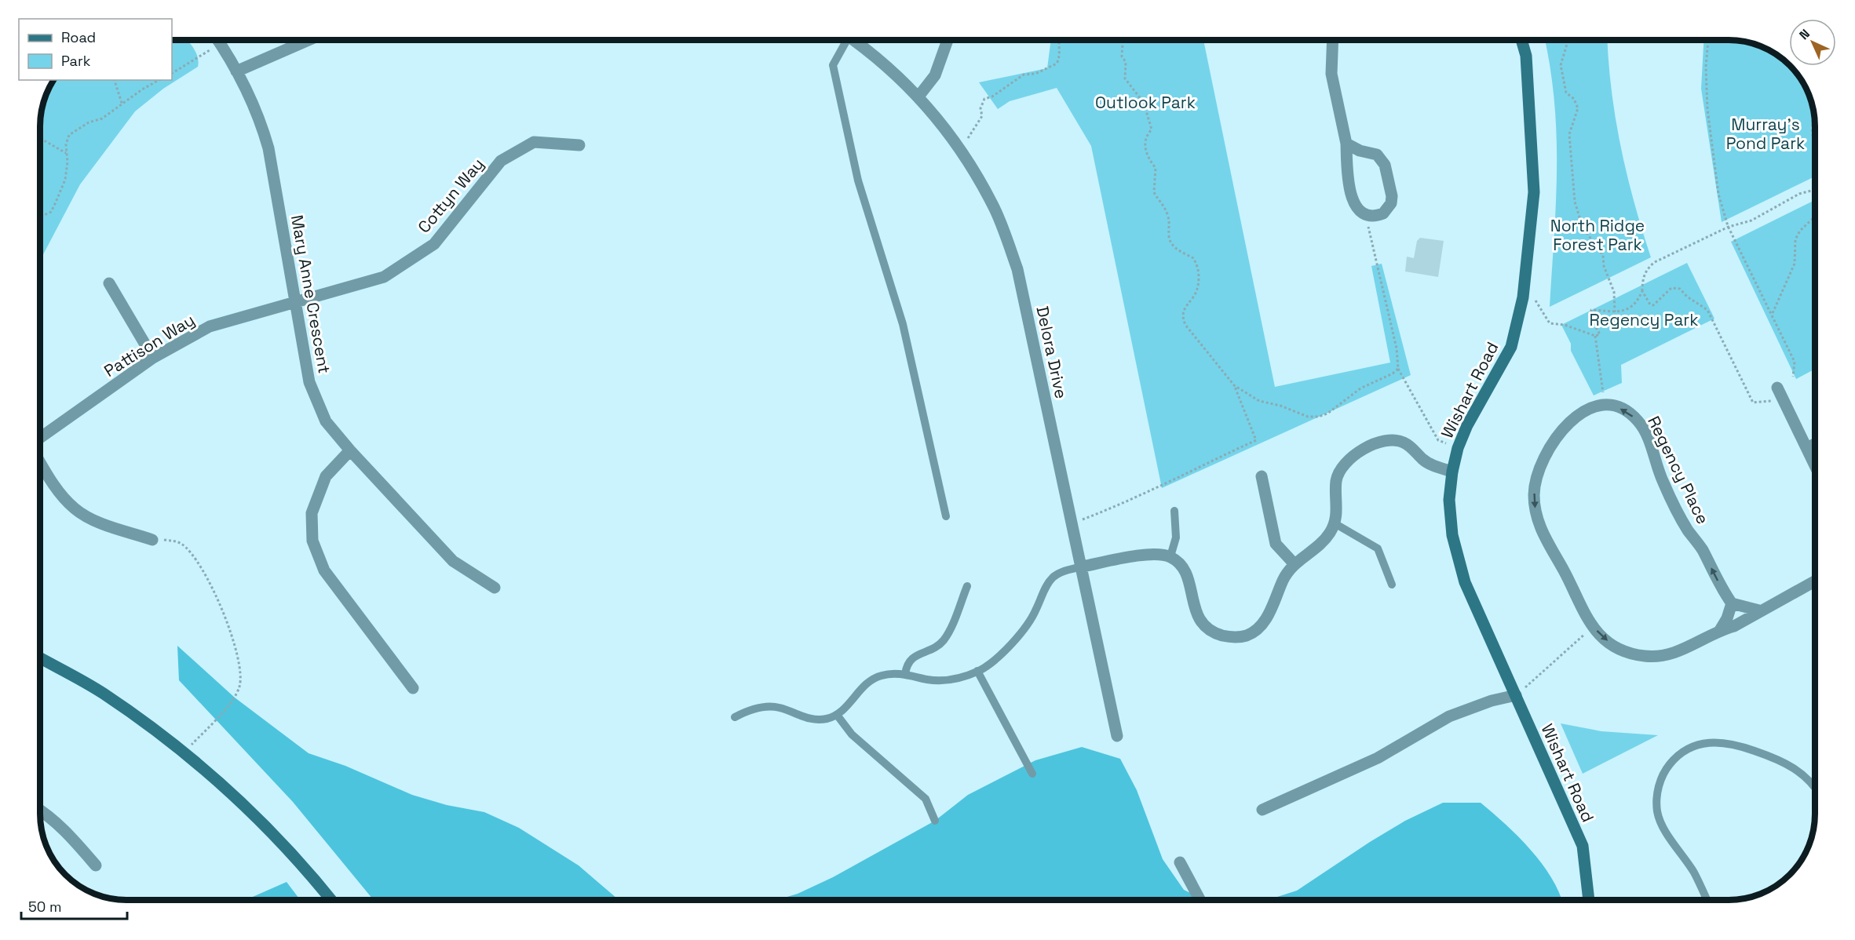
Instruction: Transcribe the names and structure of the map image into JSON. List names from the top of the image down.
{
  "streets": {
    "street": [
      "Cottyn Way",
      "Mary Anne Crescent",
      "Pattison Way",
      "Delora Drive",
      "Wishart Road",
      "Regency Place"
    ]
  },
  "crossings": [
    ["Cottyn Way", "Mary Anne Crescent"],
    ["Cottyn Way", "Pattison Way"],
    ["Mary Anne Crescent", "Pattison Way"]
  ],
  "one_way": ["Regency Place"],
  "parks": [
    "Outlook Park",
    "Murray's Pond Park",
    "North Ridge Forest Park",
    "Regency Park"
  ],
  "legend": ["Road", "Park"],
  "scale_bar": "50 m",
  "north": "top left"
}
